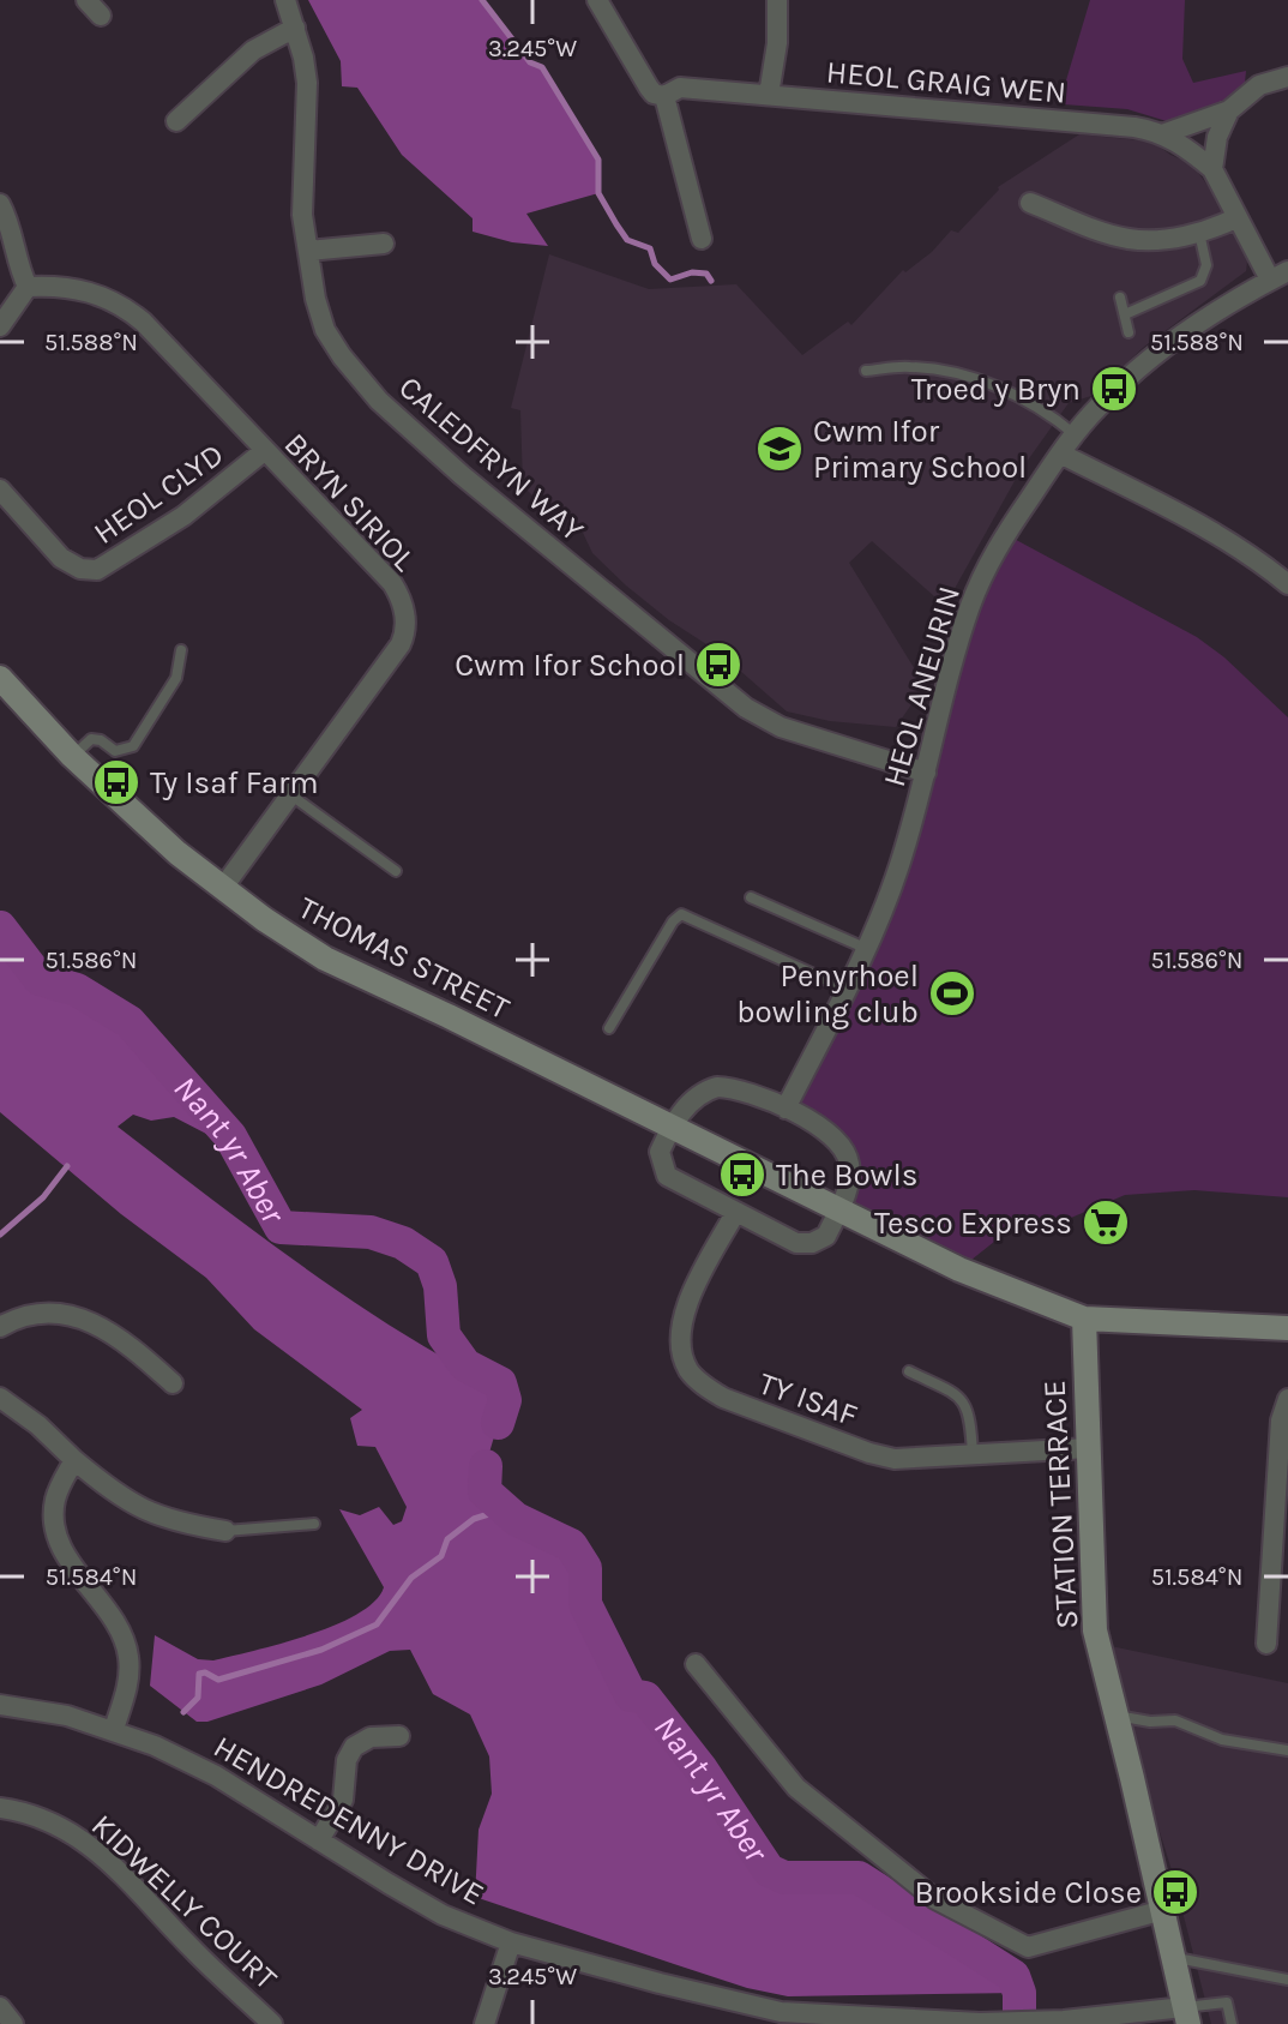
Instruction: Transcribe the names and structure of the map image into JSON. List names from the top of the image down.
{
  "streets": {
    "main road": ["THOMAS STREET", "STATION TERRACE"],
    "street": [
      "HEOL GRAIG WEN",
      "CALEDFRYN WAY",
      "HEOL CLYD",
      "BRYN SIRIOL",
      "HEOL ANEURIN",
      "TY ISAF",
      "HENDREDENNY DRIVE",
      "KIDWELLY COURT"
    ]
  },
  "crossings": [
    ["HEOL GRAIG WEN", "HEOL ANEURIN"],
    ["CALEDFRYN WAY", "HEOL ANEURIN"],
    ["HEOL CLYD", "BRYN SIRIOL"],
    ["BRYN SIRIOL", "THOMAS STREET"],
    ["THOMAS STREET", "STATION TERRACE"],
    ["TY ISAF", "STATION TERRACE"],
    ["STATION TERRACE", "HENDREDENNY DRIVE"]
  ],
  "water": ["Nant yr Aber"],
  "places": {
    "bus stop": [
      "Troed y Bryn",
      "Cwm Ifor School",
      "Ty Isaf Farm",
      "The Bowls",
      "Brookside Close"
    ],
    "school or university": ["Cwm Ifor Primary School"],
    "sports": ["Penyrhoel bowling club"],
    "supermarket": ["Tesco Express"]
  },
  "coordinates": [
    "3.245°W",
    "51.588°N",
    "51.586°N",
    "51.584°N"
  ]
}
